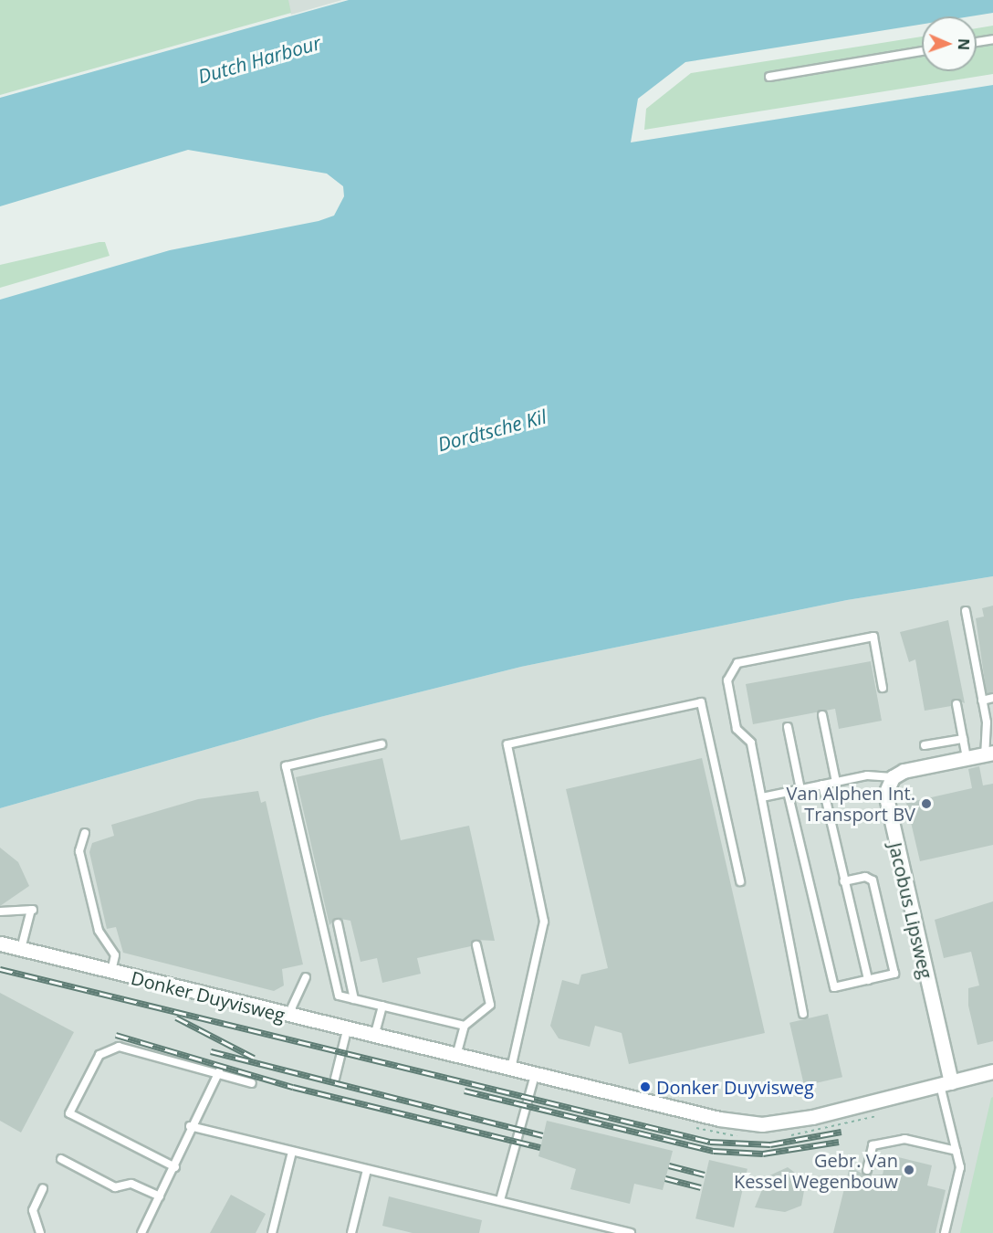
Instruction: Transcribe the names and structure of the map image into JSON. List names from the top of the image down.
{
  "streets": {
    "street": ["Jacobus Lipsweg", "Donker Duyvisweg"]
  },
  "crossings": [
    ["Jacobus Lipsweg", "Donker Duyvisweg"]
  ],
  "water": ["Dutch Harbour", "Dordtsche Kil"],
  "places": ["Van Alphen Int. Transport BV", "Donker Duyvisweg", "Gebr. Van Kessel Wegenbouw"],
  "north": "right"
}
